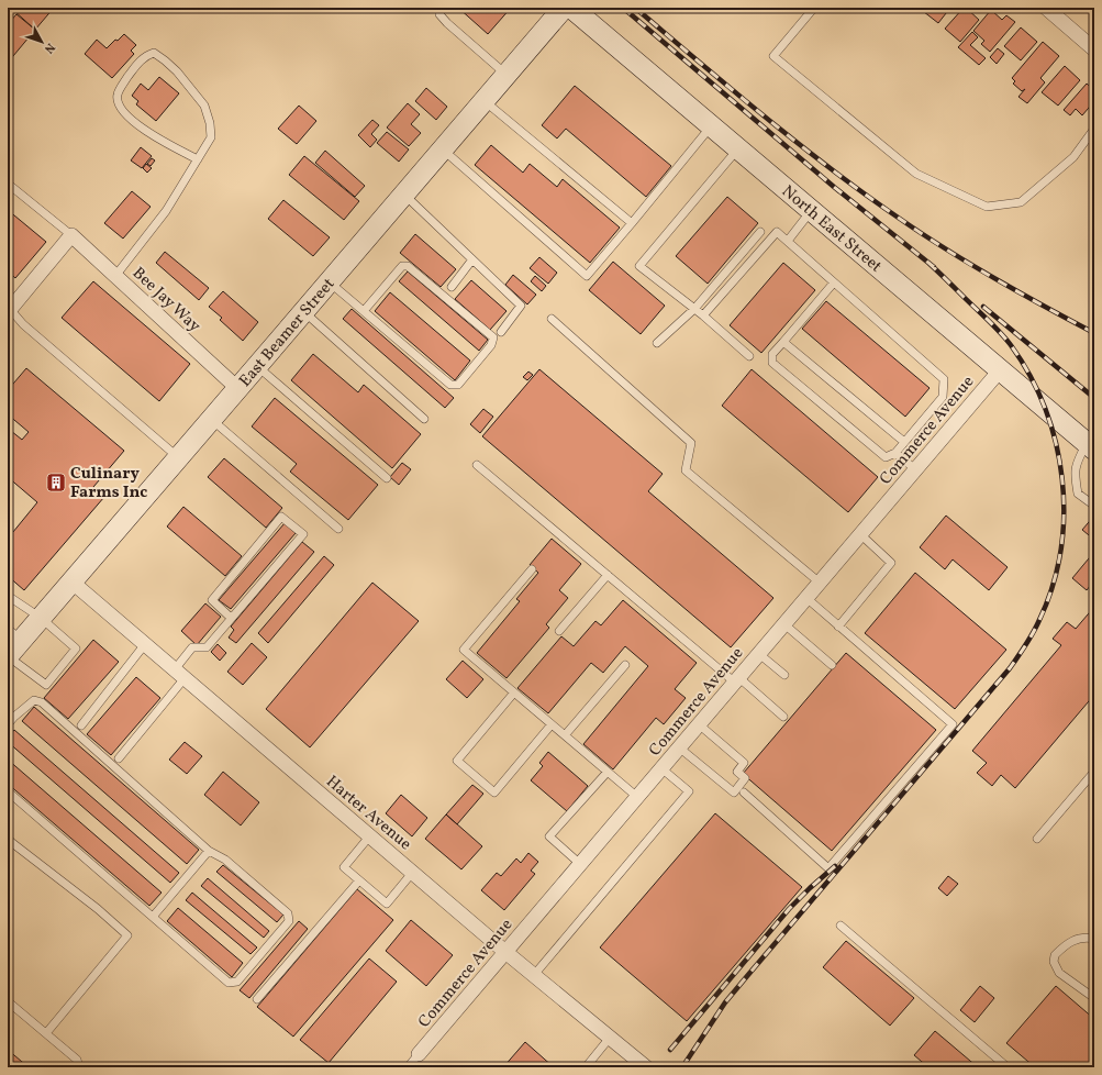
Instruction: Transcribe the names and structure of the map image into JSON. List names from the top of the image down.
{
  "streets": {
    "street": [
      "North East Street",
      "Bee Jay Way",
      "East Beamer Street",
      "Commerce Avenue",
      "Harter Avenue"
    ]
  },
  "crossings": [
    ["North East Street", "Commerce Avenue"],
    ["Bee Jay Way", "East Beamer Street"],
    ["East Beamer Street", "Harter Avenue"],
    ["Commerce Avenue", "Harter Avenue"]
  ],
  "places": {
    "building": ["Culinary Farms Inc"]
  },
  "north": "bottom right"
}
